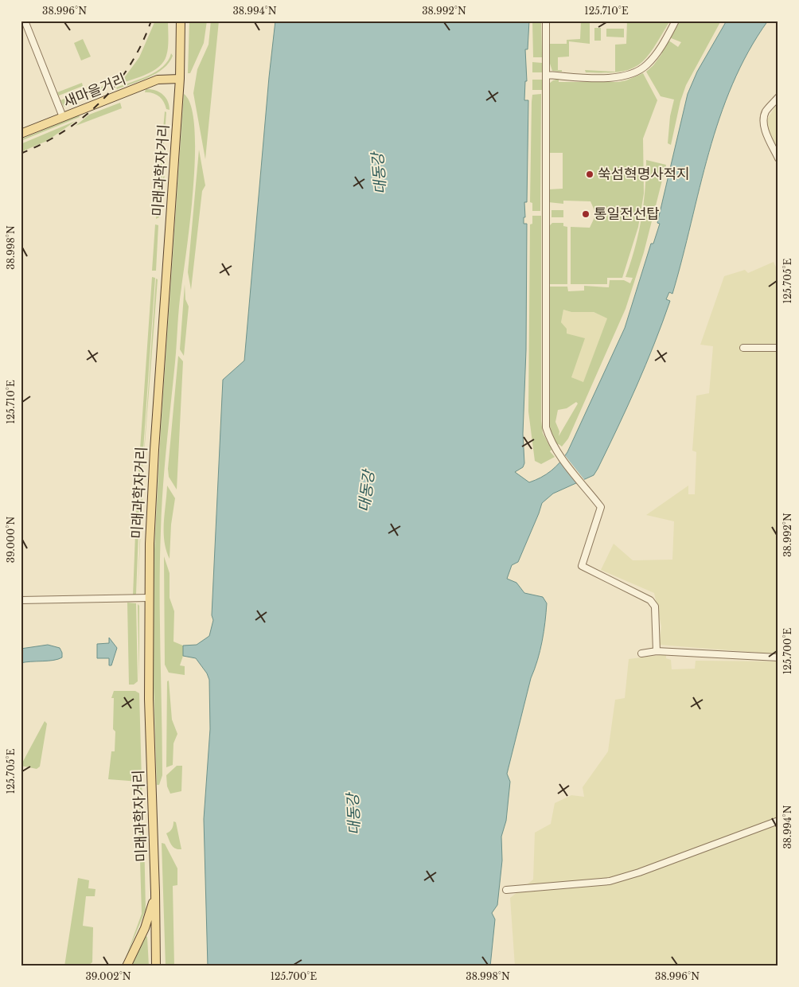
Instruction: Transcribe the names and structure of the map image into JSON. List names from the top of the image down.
{
  "streets": {
    "main road": ["새마을거리", "미래과학자거리"]
  },
  "crossings": [
    ["새마을거리", "미래과학자거리"]
  ],
  "water": ["대동강"],
  "places": ["쑥섬혁명사적지", "통일전선탑"],
  "coordinates": [
    "38.996°N",
    "38.994°N",
    "38.992°N",
    "125.710°E",
    "38.998°N",
    "125.705°E",
    "39.000°N",
    "125.700°E",
    "39.002°N"
  ]
}
